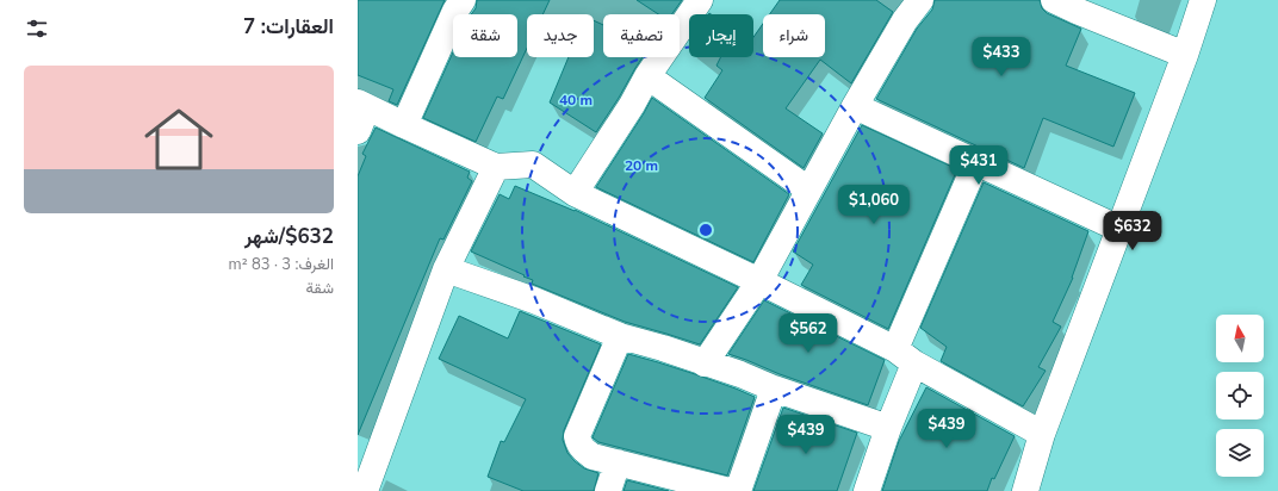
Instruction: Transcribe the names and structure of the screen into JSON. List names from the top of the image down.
{
  "north": "top",
  "page": {
    "heading": "العقارات: 7",
    "chip": [
      "شراء",
      "إيجار",
      "تصفية",
      "جديد",
      "شقة"
    ],
    "price": [
      "$433",
      "$431",
      "$1,060",
      "$632",
      "$562",
      "$439",
      "$439"
    ],
    "list": [
      {
        "name": "$632/شهر",
        "note": "الغرف: 3 · 83 m² · شقة"
      }
    ]
  },
  "rings": ["40 m", "20 m"]
}
